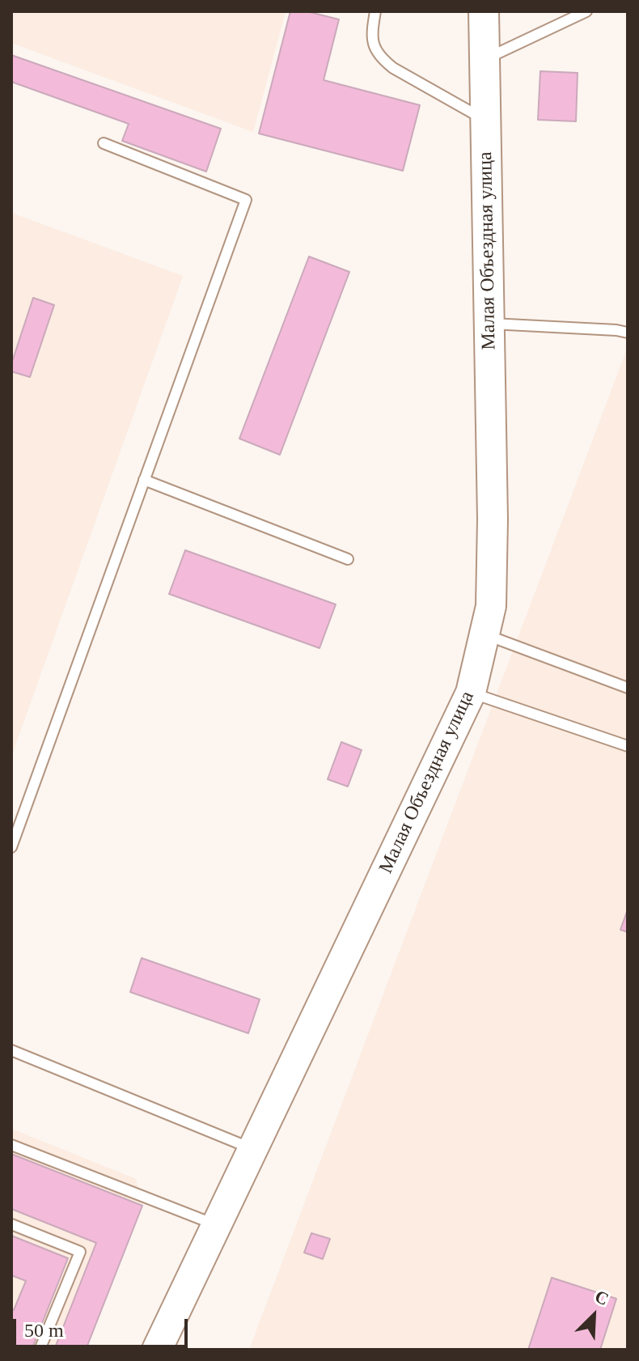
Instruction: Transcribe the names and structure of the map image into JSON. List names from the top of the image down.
{
  "streets": {
    "street": ["Малая Объездная улица"]
  },
  "scale_bar": "50 m",
  "north": "top right"
}
